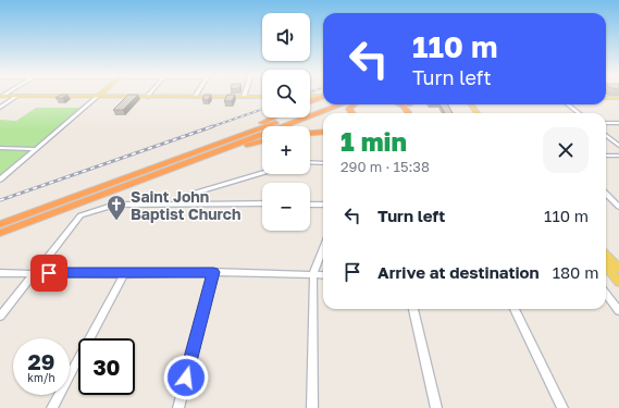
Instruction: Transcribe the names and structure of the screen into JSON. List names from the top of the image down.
{
  "places": {
    "church": ["Saint John Baptist Church"]
  },
  "page": {
    "map_buttons": ["+", "−"],
    "turn": ["110 m", "Turn left"],
    "heading": ["1 min", "290 m · 15:38"],
    "list": [
      {
        "name": "Turn left",
        "value": "110 m"
      },
      {
        "name": "Arrive at destination",
        "value": "180 m"
      }
    ],
    "speed": "29 km/h",
    "limit": "30"
  }
}
